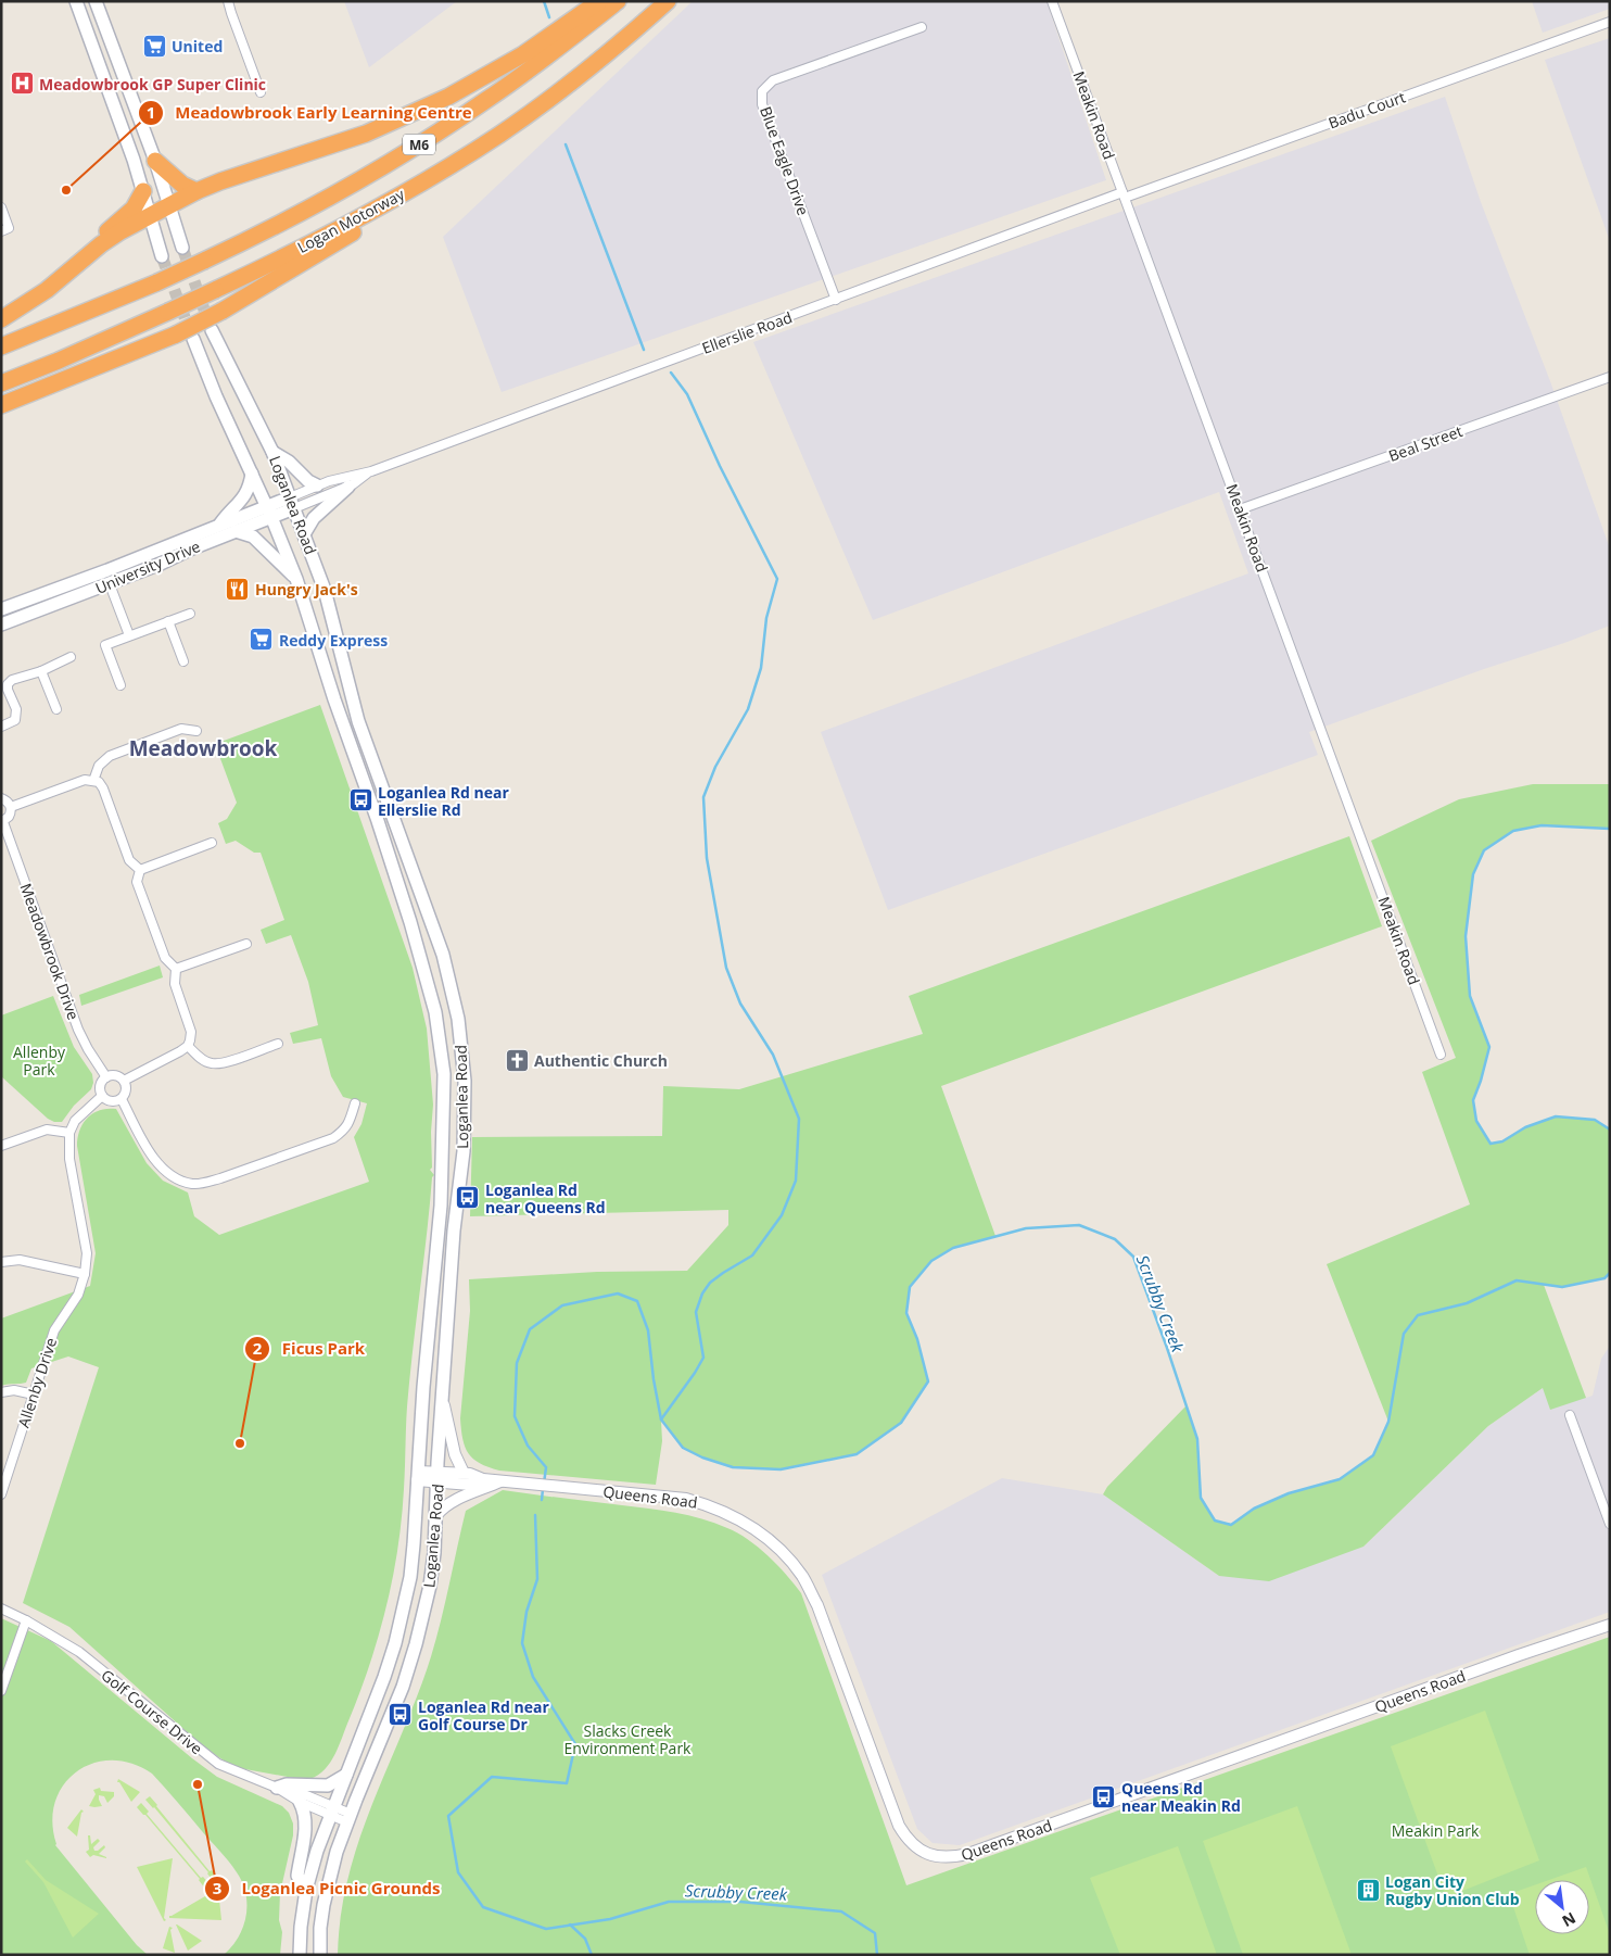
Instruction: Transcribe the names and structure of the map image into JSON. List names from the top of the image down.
{
  "streets": {
    "highway": ["M6", "Logan Motorway"],
    "main road": ["Loganlea Road", "University Drive"],
    "street": [
      "Badu Court",
      "Meakin Road",
      "Blue Eagle Drive",
      "Ellerslie Road",
      "Beal Street",
      "Meadowbrook Drive",
      "Allenby Drive",
      "Queens Road",
      "Golf Course Drive"
    ]
  },
  "crossings": [
    ["Badu Court", "Meakin Road"],
    ["Badu Court", "Ellerslie Road"],
    ["Meakin Road", "Ellerslie Road"],
    ["Meakin Road", "Beal Street"],
    ["Blue Eagle Drive", "Ellerslie Road"],
    ["Ellerslie Road", "Loganlea Road"],
    ["Ellerslie Road", "University Drive"],
    ["Loganlea Road", "University Drive"],
    ["Loganlea Road", "Queens Road"],
    ["Loganlea Road", "Golf Course Drive"]
  ],
  "districts": ["Meadowbrook"],
  "water": ["Scrubby Creek"],
  "parks": ["Allenby Park", "Slacks Creek Environment Park", "Meakin Park"],
  "places": {
    "supermarket": ["United", "Reddy Express"],
    "hospital": ["Meadowbrook GP Super Clinic"],
    "other": ["Meadowbrook Early Learning Centre", "Ficus Park", "Loganlea Picnic Grounds"],
    "restaurant": ["Hungry Jack's"],
    "bus stop": [
      "Loganlea Rd near Ellerslie Rd",
      "Loganlea Rd near Queens Rd",
      "Loganlea Rd near Golf Course Dr",
      "Queens Rd near Meakin Rd"
    ],
    "church": ["Authentic Church"],
    "building": ["Logan City Rugby Union Club"]
  },
  "north": "bottom right"
}
